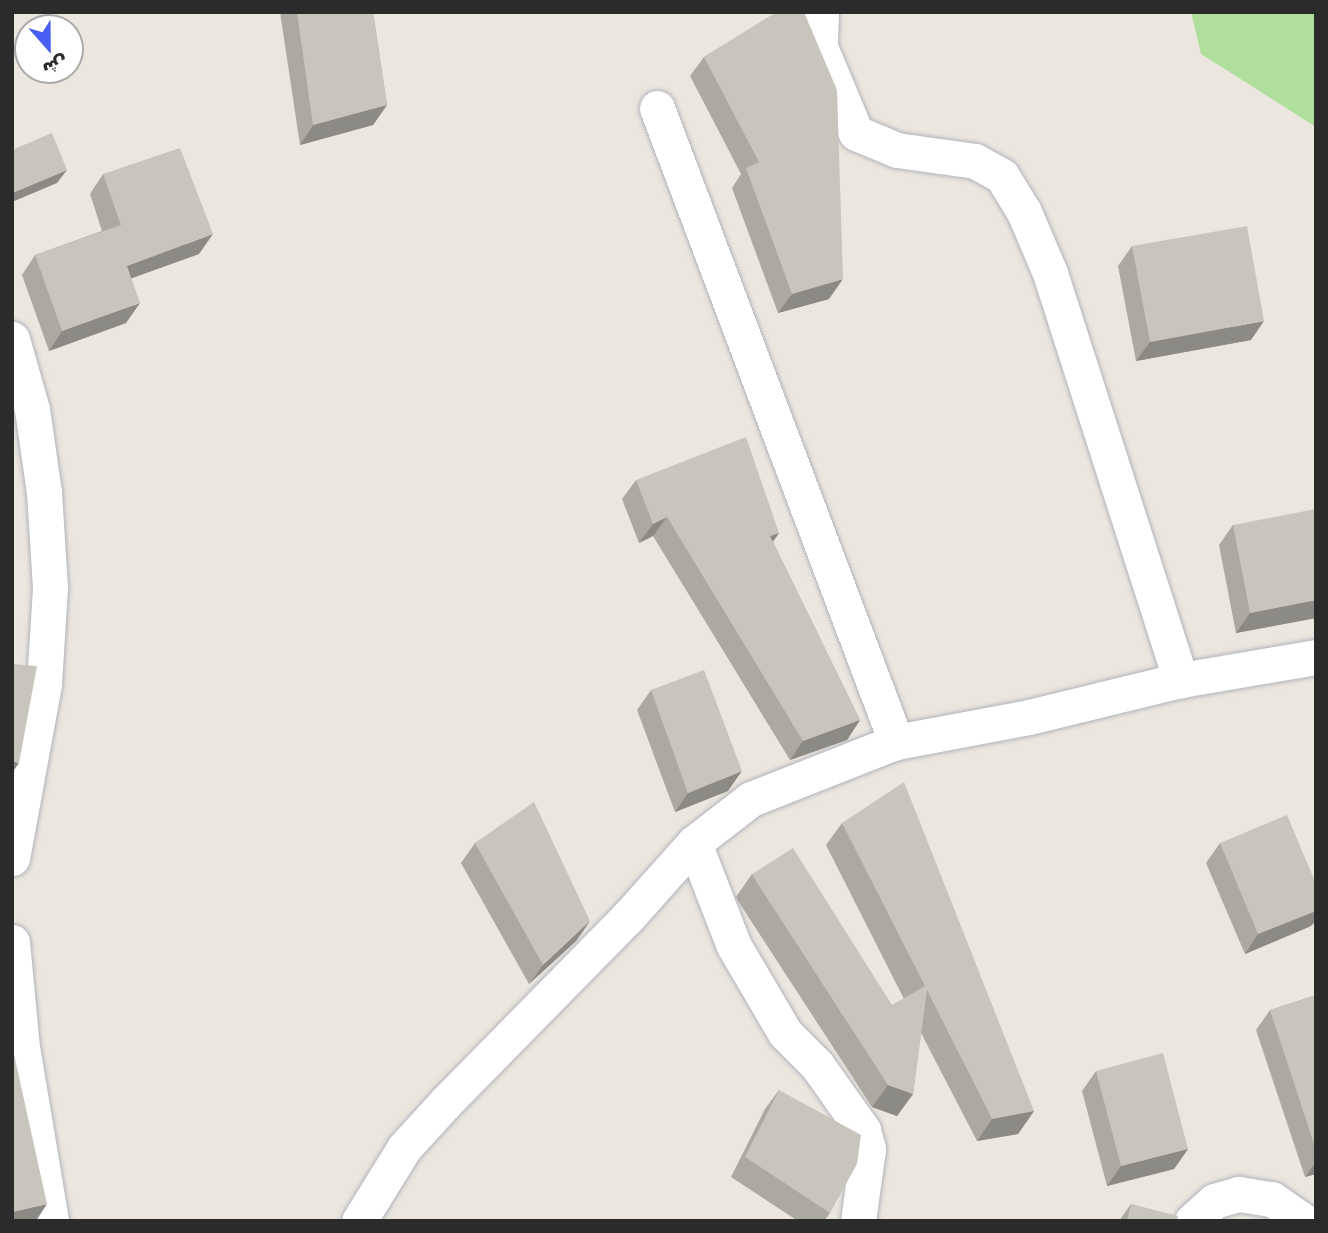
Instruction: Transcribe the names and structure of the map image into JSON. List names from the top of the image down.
{
  "north": "bottom"
}
